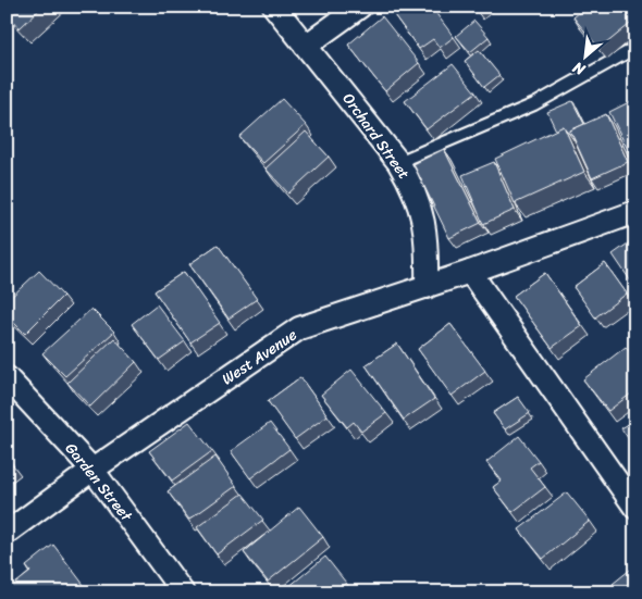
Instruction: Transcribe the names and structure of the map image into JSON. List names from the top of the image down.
{
  "streets": {
    "street": ["Orchard Street", "West Avenue", "Garden Street"]
  },
  "crossings": [
    ["Orchard Street", "West Avenue"],
    ["West Avenue", "Garden Street"]
  ],
  "north": "bottom left"
}
